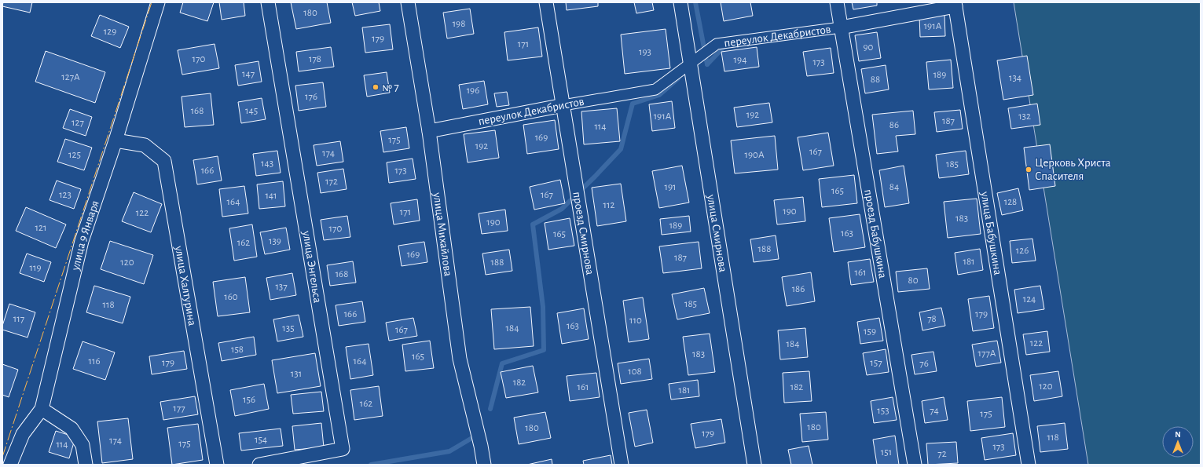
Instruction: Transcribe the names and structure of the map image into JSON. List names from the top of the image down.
{
  "streets": {
    "street": [
      "переулок Декабристов",
      "улица Бабушкина",
      "улица Михайлова",
      "проезд Смирнова",
      "улица Смирнова",
      "проезд Бабушкина",
      "улица 9 Января",
      "улица Энгельса",
      "улица Халтурина"
    ]
  },
  "crossings": [
    ["переулок Декабристов", "улица Бабушкина"],
    ["переулок Декабристов", "улица Михайлова"],
    ["переулок Декабристов", "проезд Смирнова"],
    ["переулок Декабристов", "улица Смирнова"],
    ["переулок Декабристов", "проезд Бабушкина"],
    ["улица 9 Января", "улица Халтурина"]
  ],
  "places": ["№ 7", "Церковь Христа Спасителя"],
  "house_numbers": [
    "180",
    "198",
    "191А",
    "129",
    "179",
    "171",
    "90",
    "193",
    "170",
    "178",
    "194",
    "173",
    "147",
    "189",
    "127А",
    "134",
    "88",
    "196",
    "176",
    "168",
    "145",
    "192",
    "191А",
    "132",
    "187",
    "127",
    "86",
    "114",
    "169",
    "175",
    "192",
    "167",
    "174",
    "125",
    "190А",
    "143",
    "185",
    "166",
    "173",
    "172",
    "191",
    "84",
    "165",
    "123",
    "167",
    "141",
    "164",
    "128",
    "112",
    "190",
    "171",
    "122",
    "183",
    "190",
    "189",
    "121",
    "170",
    "163",
    "165",
    "139",
    "162",
    "188",
    "126",
    "169",
    "187",
    "181",
    "120",
    "188",
    "119",
    "161",
    "168",
    "80",
    "137",
    "186",
    "160",
    "124",
    "185",
    "118",
    "166",
    "179",
    "117",
    "78",
    "110",
    "163",
    "135",
    "184",
    "167",
    "159",
    "122",
    "184",
    "158",
    "177А",
    "183",
    "165",
    "116",
    "164",
    "179",
    "157",
    "76",
    "108",
    "131",
    "182",
    "120",
    "161",
    "182",
    "181",
    "156",
    "162",
    "177",
    "153",
    "74",
    "175",
    "180",
    "180",
    "179",
    "118",
    "154",
    "174",
    "175",
    "114",
    "173",
    "151",
    "72"
  ],
  "north": "top"
}
